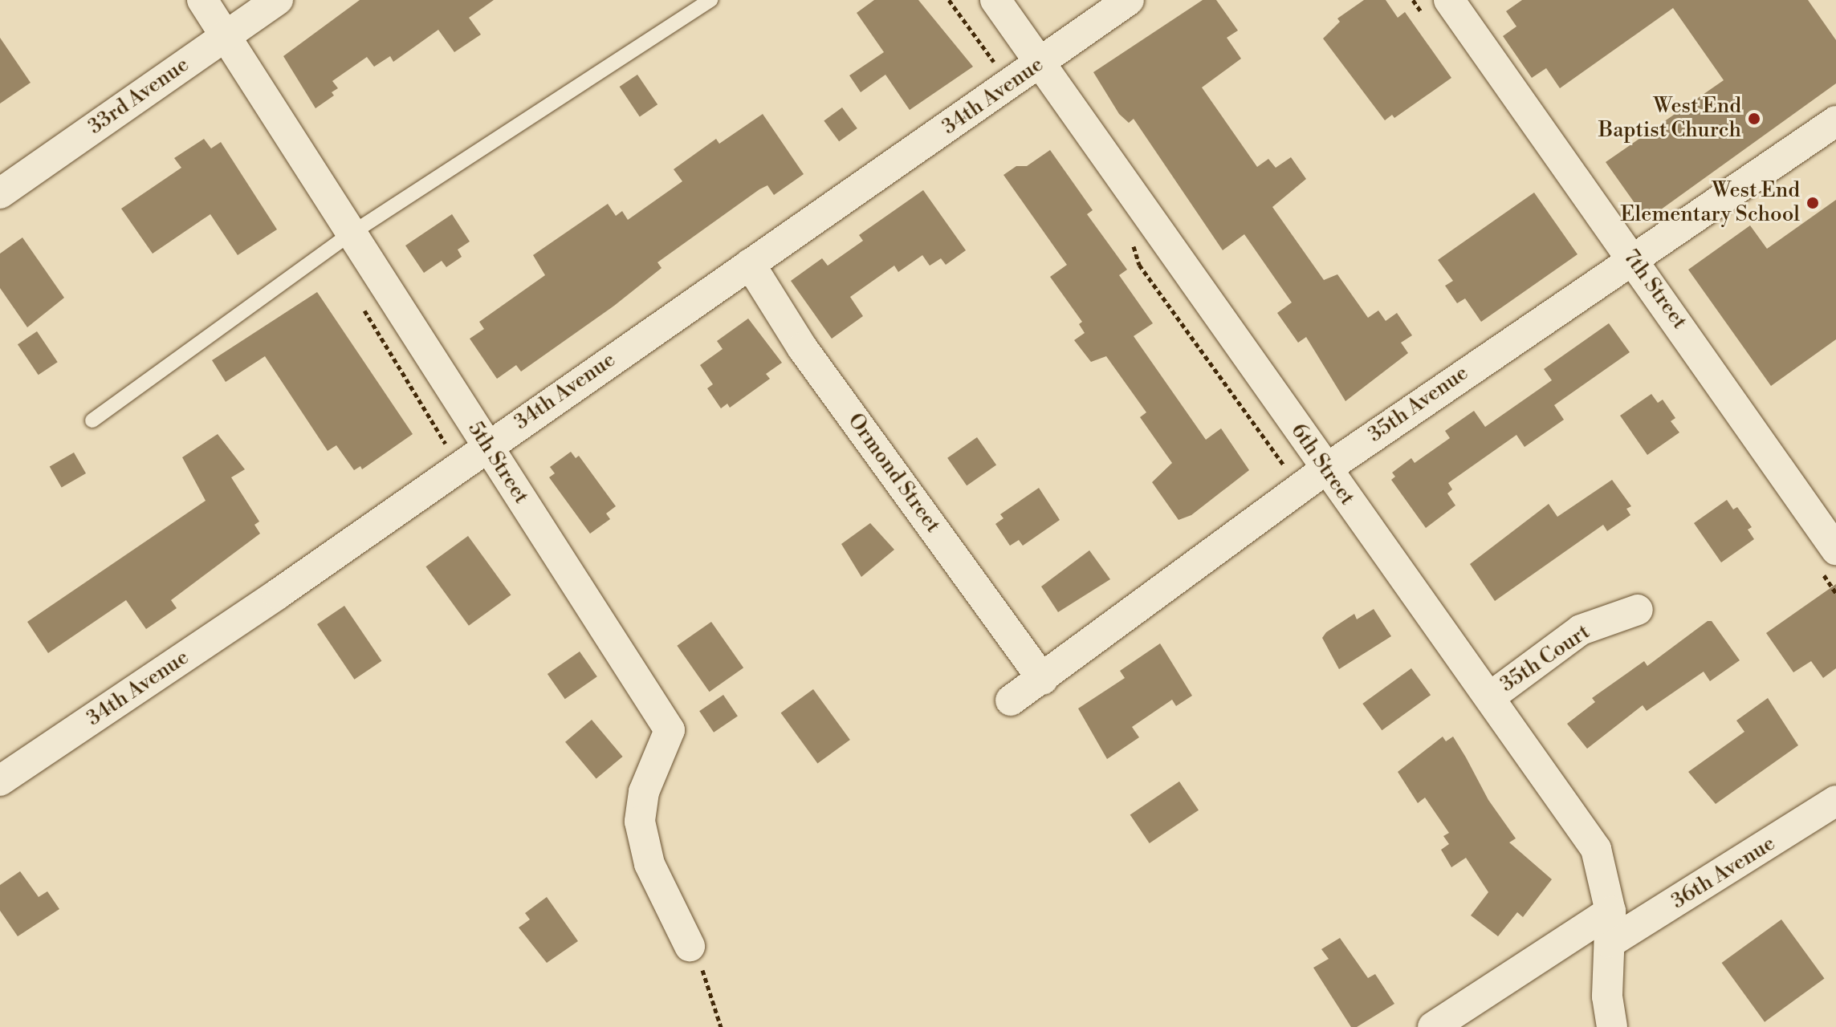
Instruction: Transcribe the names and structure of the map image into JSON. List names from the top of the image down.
{
  "streets": {
    "street": [
      "33rd Avenue",
      "34th Avenue",
      "7th Street",
      "35th Avenue",
      "5th Street",
      "6th Street",
      "Ormond Street",
      "35th Court",
      "36th Avenue"
    ]
  },
  "crossings": [
    ["33rd Avenue", "5th Street"],
    ["34th Avenue", "5th Street"],
    ["34th Avenue", "6th Street"],
    ["34th Avenue", "Ormond Street"],
    ["7th Street", "35th Avenue"],
    ["35th Avenue", "6th Street"],
    ["35th Avenue", "Ormond Street"],
    ["6th Street", "35th Court"],
    ["6th Street", "36th Avenue"]
  ],
  "places": ["West End Baptist Church", "West End Elementary School"]
}
